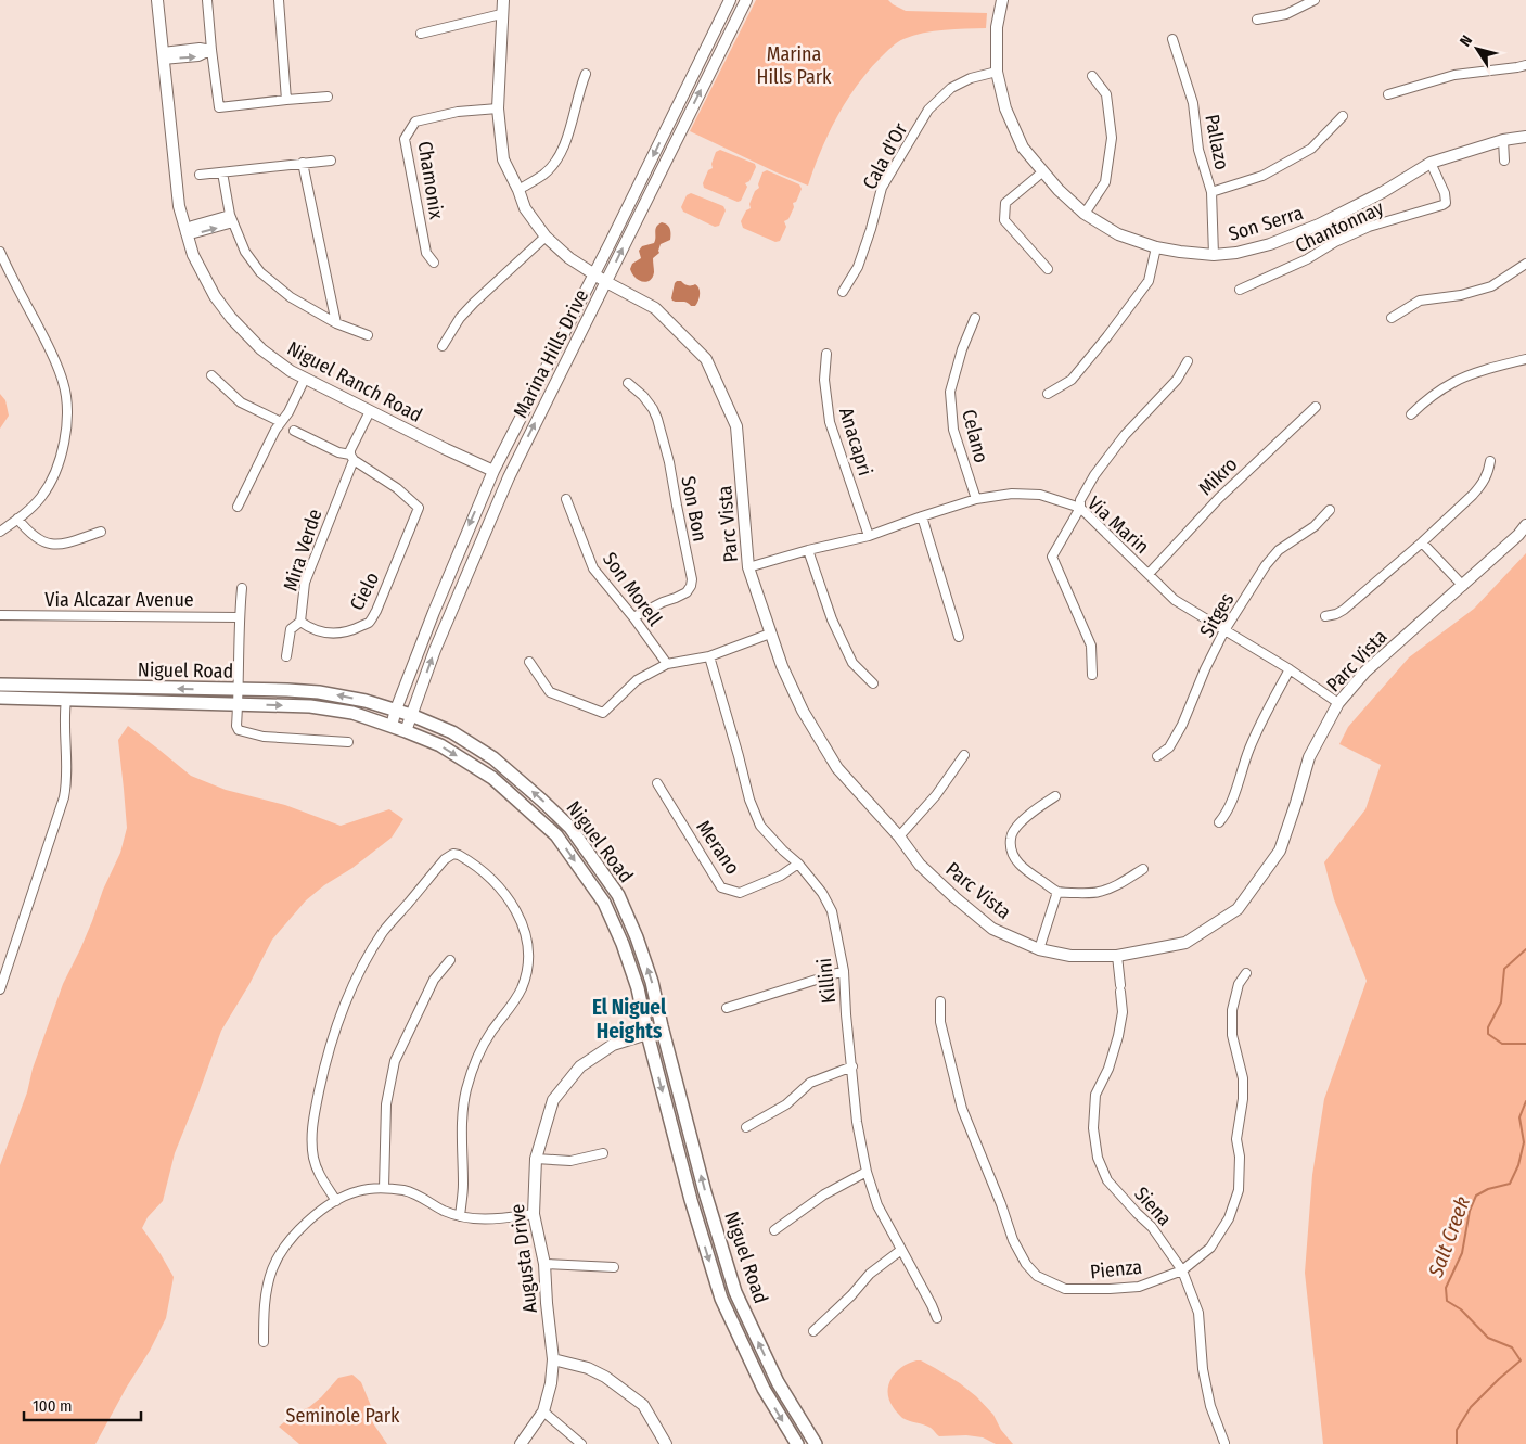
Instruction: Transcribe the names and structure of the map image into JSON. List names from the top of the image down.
{
  "streets": {
    "main road": ["Niguel Road"],
    "street": [
      "Pallazo",
      "Cala d'Or",
      "Chamonix",
      "Son Serra",
      "Chantonnay",
      "Marina Hills Drive",
      "Niguel Ranch Road",
      "Celano",
      "Anacapri",
      "Mikro",
      "Son Bon",
      "Parc Vista",
      "Via Marin",
      "Mira Verde",
      "Son Morell",
      "Cielo",
      "Via Alcazar Avenue",
      "Sitges",
      "Merano",
      "Killini",
      "Siena",
      "Augusta Drive",
      "Pienza"
    ]
  },
  "crossings": [
    ["Pallazo", "Son Serra"],
    ["Cala d'Or", "Son Serra"],
    ["Chamonix", "Parc Vista"],
    ["Son Serra", "Chantonnay"],
    ["Marina Hills Drive", "Niguel Ranch Road"],
    ["Marina Hills Drive", "Parc Vista"],
    ["Marina Hills Drive", "Niguel Road"],
    ["Niguel Ranch Road", "Mira Verde"],
    ["Celano", "Via Marin"],
    ["Anacapri", "Via Marin"],
    ["Mikro", "Via Marin"],
    ["Son Bon", "Son Morell"],
    ["Parc Vista", "Via Marin"],
    ["Parc Vista", "Siena"],
    ["Via Marin", "Sitges"],
    ["Mira Verde", "Cielo"],
    ["Niguel Road", "Augusta Drive"],
    ["Merano", "Killini"],
    ["Siena", "Pienza"]
  ],
  "districts": ["El Niguel Heights"],
  "water": ["Salt Creek"],
  "parks": ["Marina Hills Park", "Seminole Park"],
  "scale_bar": "100 m",
  "north": "top left"
}
